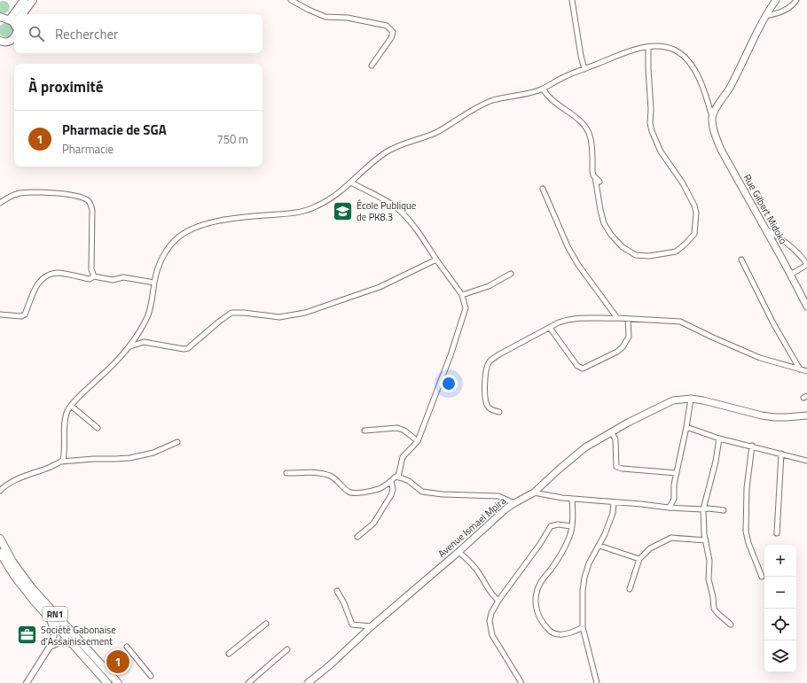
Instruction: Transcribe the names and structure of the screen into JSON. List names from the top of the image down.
{
  "streets": {
    "highway": ["RN1"],
    "main road": ["Rue Gilbert Midoko", "Avenue Ismael Mpira"]
  },
  "places": {
    "school or university": ["École Publique de PK8.3"],
    "office": ["Société Gabonaise d'Assainissement"]
  },
  "page": {
    "search": "Rechercher",
    "heading": "À proximité",
    "list": [
      {
        "mark": "1",
        "name": "Pharmacie de SGA",
        "note": "Pharmacie",
        "value": "750 m"
      }
    ],
    "map_buttons": ["+", "−"],
    "pins": "1"
  }
}
